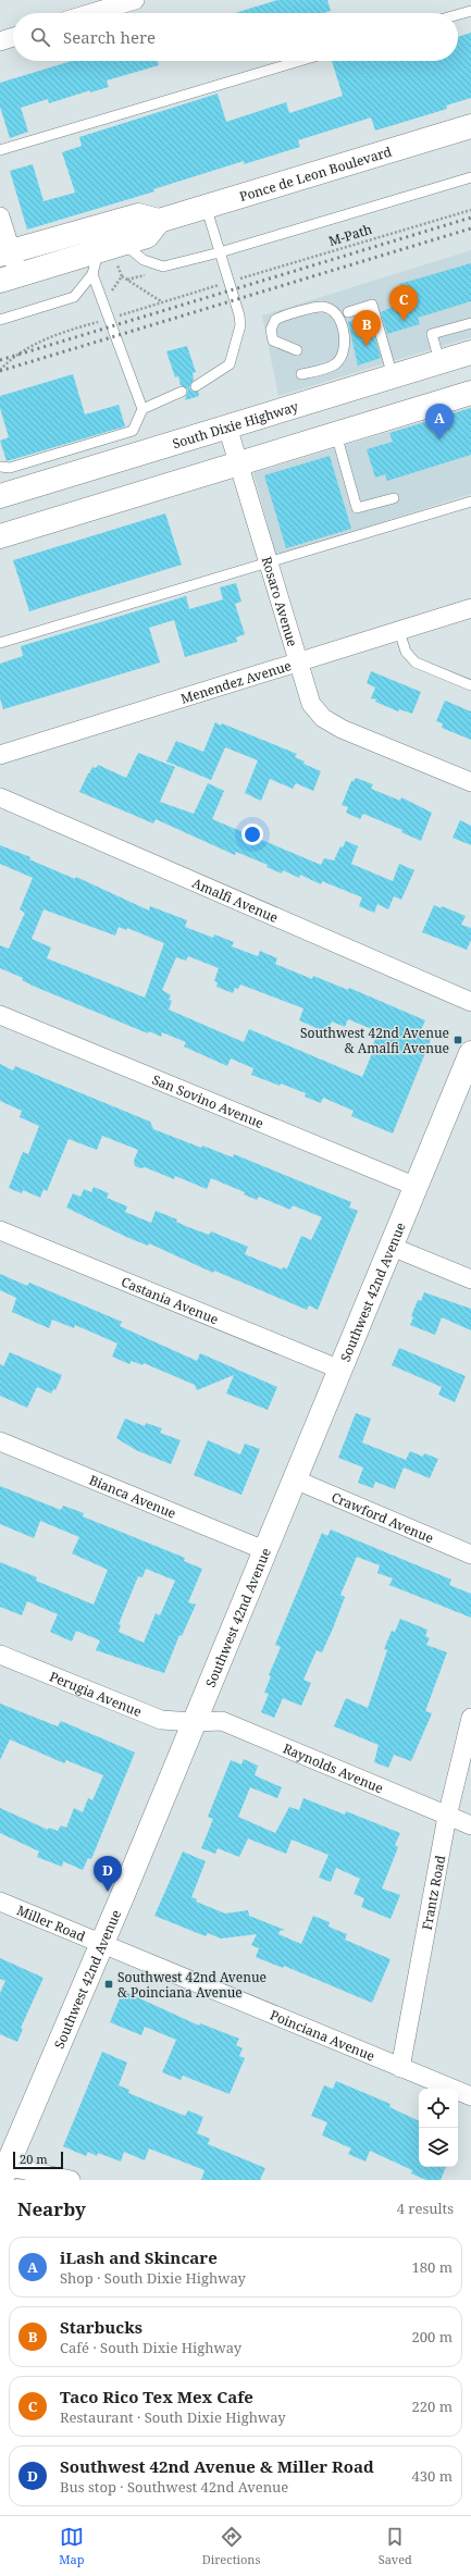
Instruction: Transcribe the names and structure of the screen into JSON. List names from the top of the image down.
{
  "streets": {
    "main road": ["Ponce de Leon Boulevard", "South Dixie Highway", "Southwest 42nd Avenue"],
    "street": [
      "Rosaro Avenue",
      "Menendez Avenue",
      "Amalfi Avenue",
      "San Sovino Avenue",
      "Castania Avenue",
      "Bianca Avenue",
      "Crawford Avenue",
      "Perugia Avenue",
      "Raynolds Avenue",
      "Frantz Road",
      "Miller Road",
      "Poinciana Avenue"
    ],
    "path": ["M-Path"]
  },
  "crossings": [
    ["South Dixie Highway", "Rosaro Avenue"],
    ["Rosaro Avenue", "Menendez Avenue"],
    ["San Sovino Avenue", "Southwest 42nd Avenue"],
    ["Southwest 42nd Avenue", "Castania Avenue"],
    ["Southwest 42nd Avenue", "Bianca Avenue"],
    ["Southwest 42nd Avenue", "Crawford Avenue"],
    ["Southwest 42nd Avenue", "Perugia Avenue"],
    ["Southwest 42nd Avenue", "Raynolds Avenue"],
    ["Southwest 42nd Avenue", "Miller Road"],
    ["Southwest 42nd Avenue", "Poinciana Avenue"],
    ["Perugia Avenue", "Raynolds Avenue"],
    ["Raynolds Avenue", "Frantz Road"],
    ["Frantz Road", "Poinciana Avenue"],
    ["Miller Road", "Poinciana Avenue"]
  ],
  "places": {
    "transit": ["Southwest 42nd Avenue & Amalfi Avenue", "Southwest 42nd Avenue & Poinciana Avenue"]
  },
  "scale_bar": "20 m",
  "page": {
    "search": "Search here",
    "pins": [
      "C",
      "B",
      "A",
      "D"
    ],
    "scale": "20 m",
    "heading": ["Nearby", "4 results"],
    "list": [
      {
        "mark": "A",
        "name": "iLash and Skincare",
        "note": "Shop · South Dixie Highway",
        "value": "180 m"
      },
      {
        "mark": "B",
        "name": "Starbucks",
        "note": "Café · South Dixie Highway",
        "value": "200 m"
      },
      {
        "mark": "C",
        "name": "Taco Rico Tex Mex Cafe",
        "note": "Restaurant · South Dixie Highway",
        "value": "220 m"
      },
      {
        "mark": "D",
        "name": "Southwest 42nd Avenue & Miller Road",
        "note": "Bus stop · Southwest 42nd Avenue",
        "value": "430 m"
      }
    ],
    "nav": ["Map", "Directions", "Saved"]
  }
}
